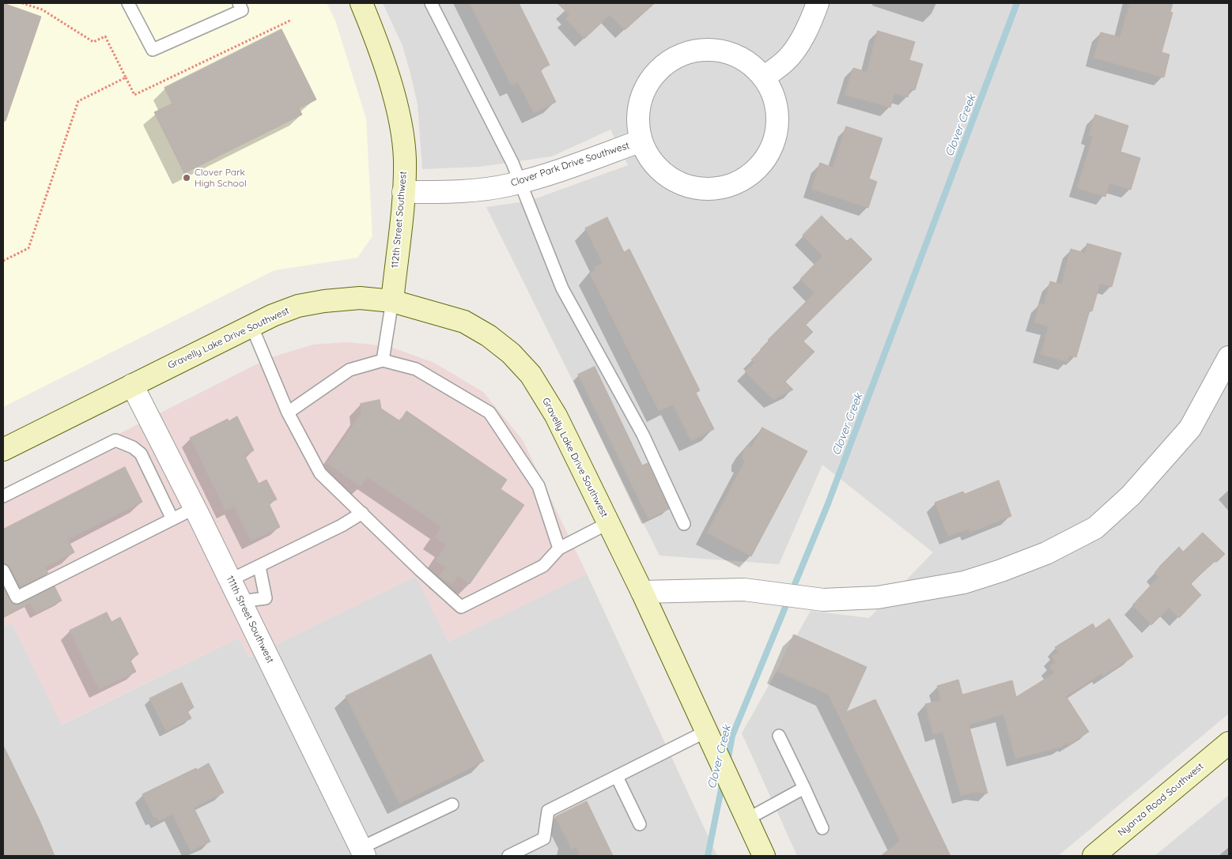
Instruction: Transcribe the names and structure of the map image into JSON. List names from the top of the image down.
{
  "streets": {
    "main road": ["112th Street Southwest", "Gravelly Lake Drive Southwest", "Nyanza Road Southwest"],
    "street": ["Clover Park Drive Southwest", "111th Street Southwest"]
  },
  "crossings": [
    ["Clover Park Drive Southwest", "112th Street Southwest"],
    ["112th Street Southwest", "Gravelly Lake Drive Southwest"],
    ["Gravelly Lake Drive Southwest", "111th Street Southwest"]
  ],
  "water": ["Clover Creek"],
  "places": ["Clover Park High School"]
}
